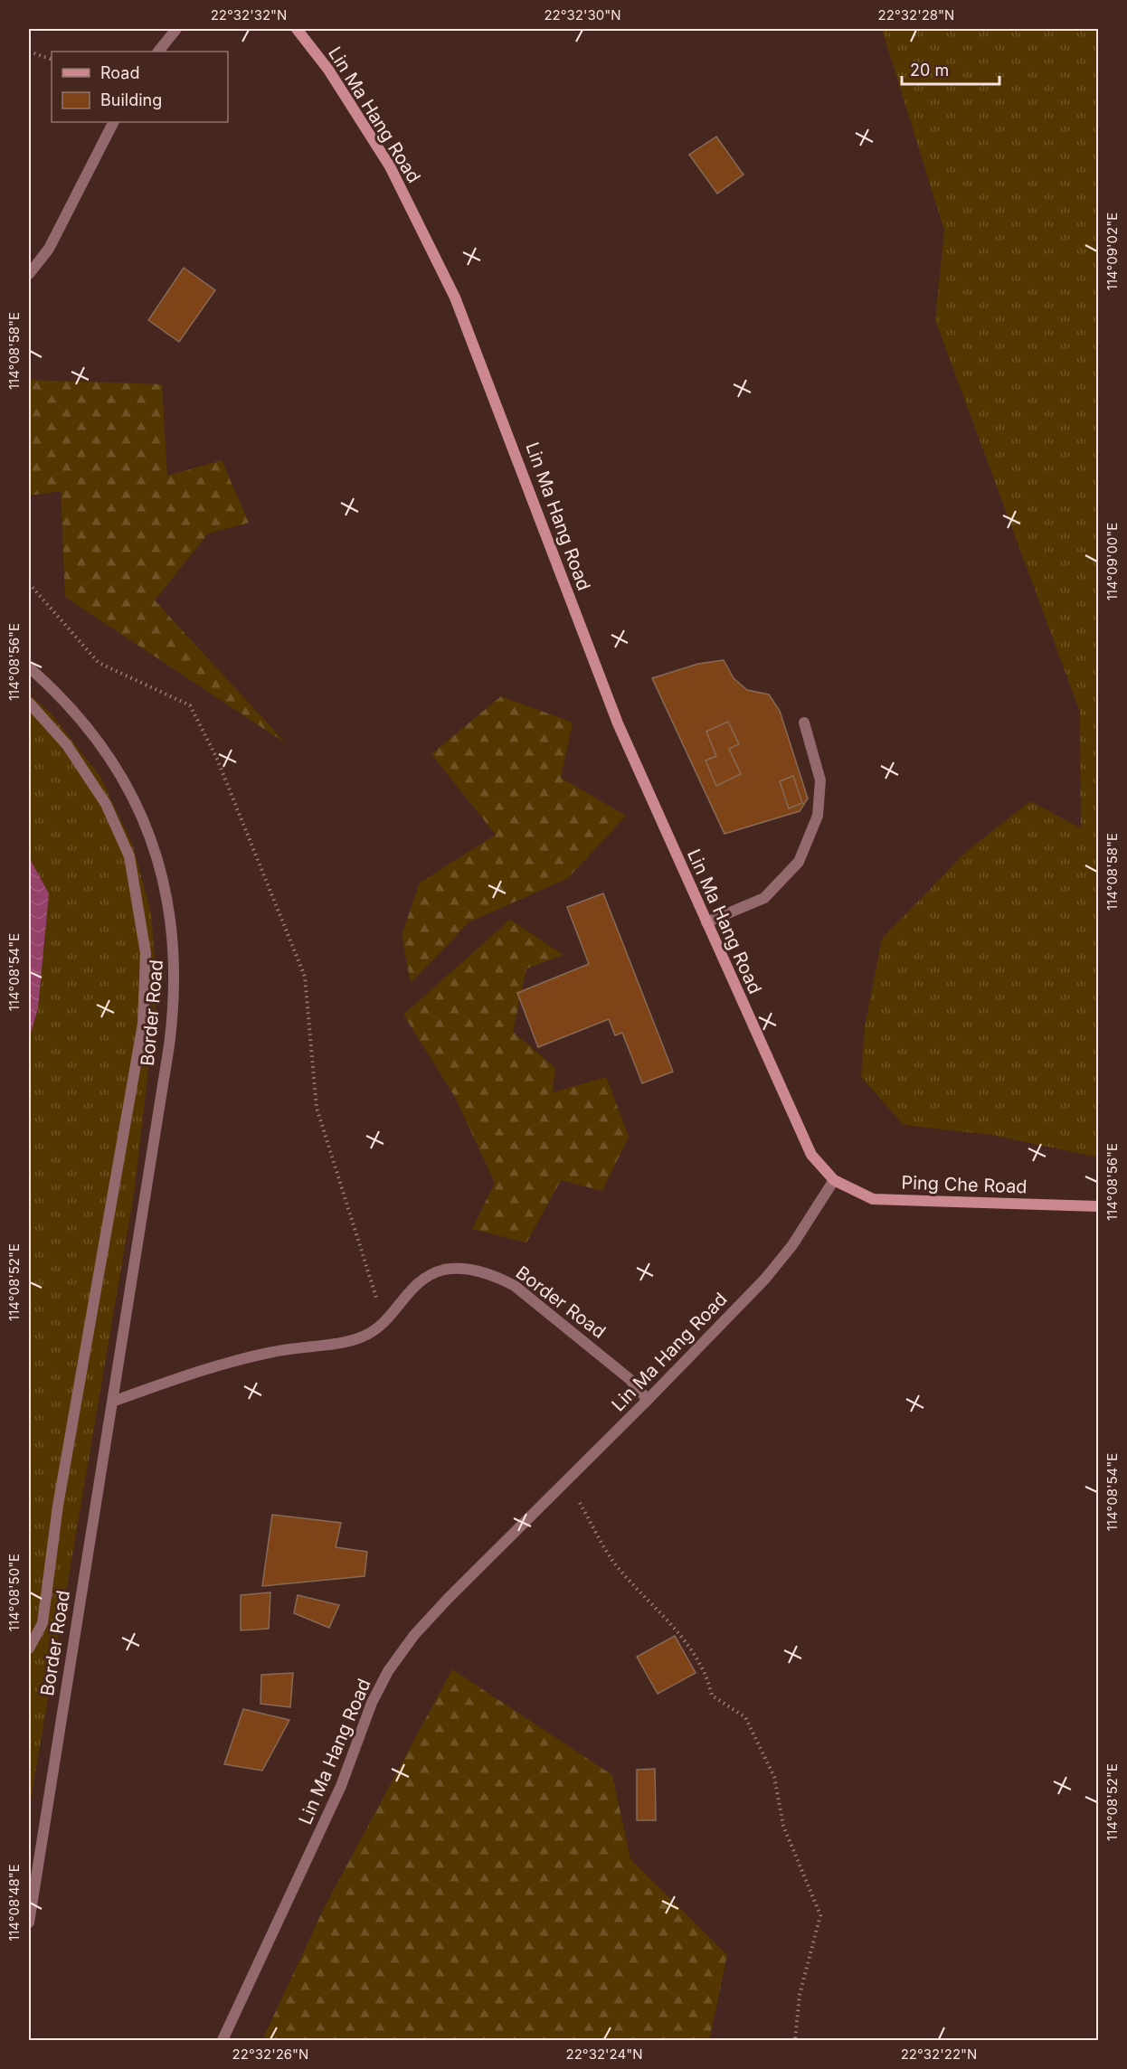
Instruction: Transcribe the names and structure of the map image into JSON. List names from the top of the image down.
{
  "streets": {
    "street": ["Lin Ma Hang Road", "Border Road", "Ping Che Road"]
  },
  "crossings": [
    ["Lin Ma Hang Road", "Border Road"],
    ["Lin Ma Hang Road", "Ping Che Road"]
  ],
  "legend": ["Road", "Building"],
  "scale_bar": "20 m",
  "coordinates": [
    "22°32'32\"N",
    "22°32'30\"N",
    "22°32'28\"N",
    "114°09'02\"E",
    "114°08'58\"E",
    "114°09'00\"E",
    "114°08'56\"E",
    "114°08'54\"E",
    "114°08'52\"E",
    "114°08'50\"E",
    "114°08'48\"E",
    "22°32'26\"N",
    "22°32'24\"N",
    "22°32'22\"N"
  ]
}
